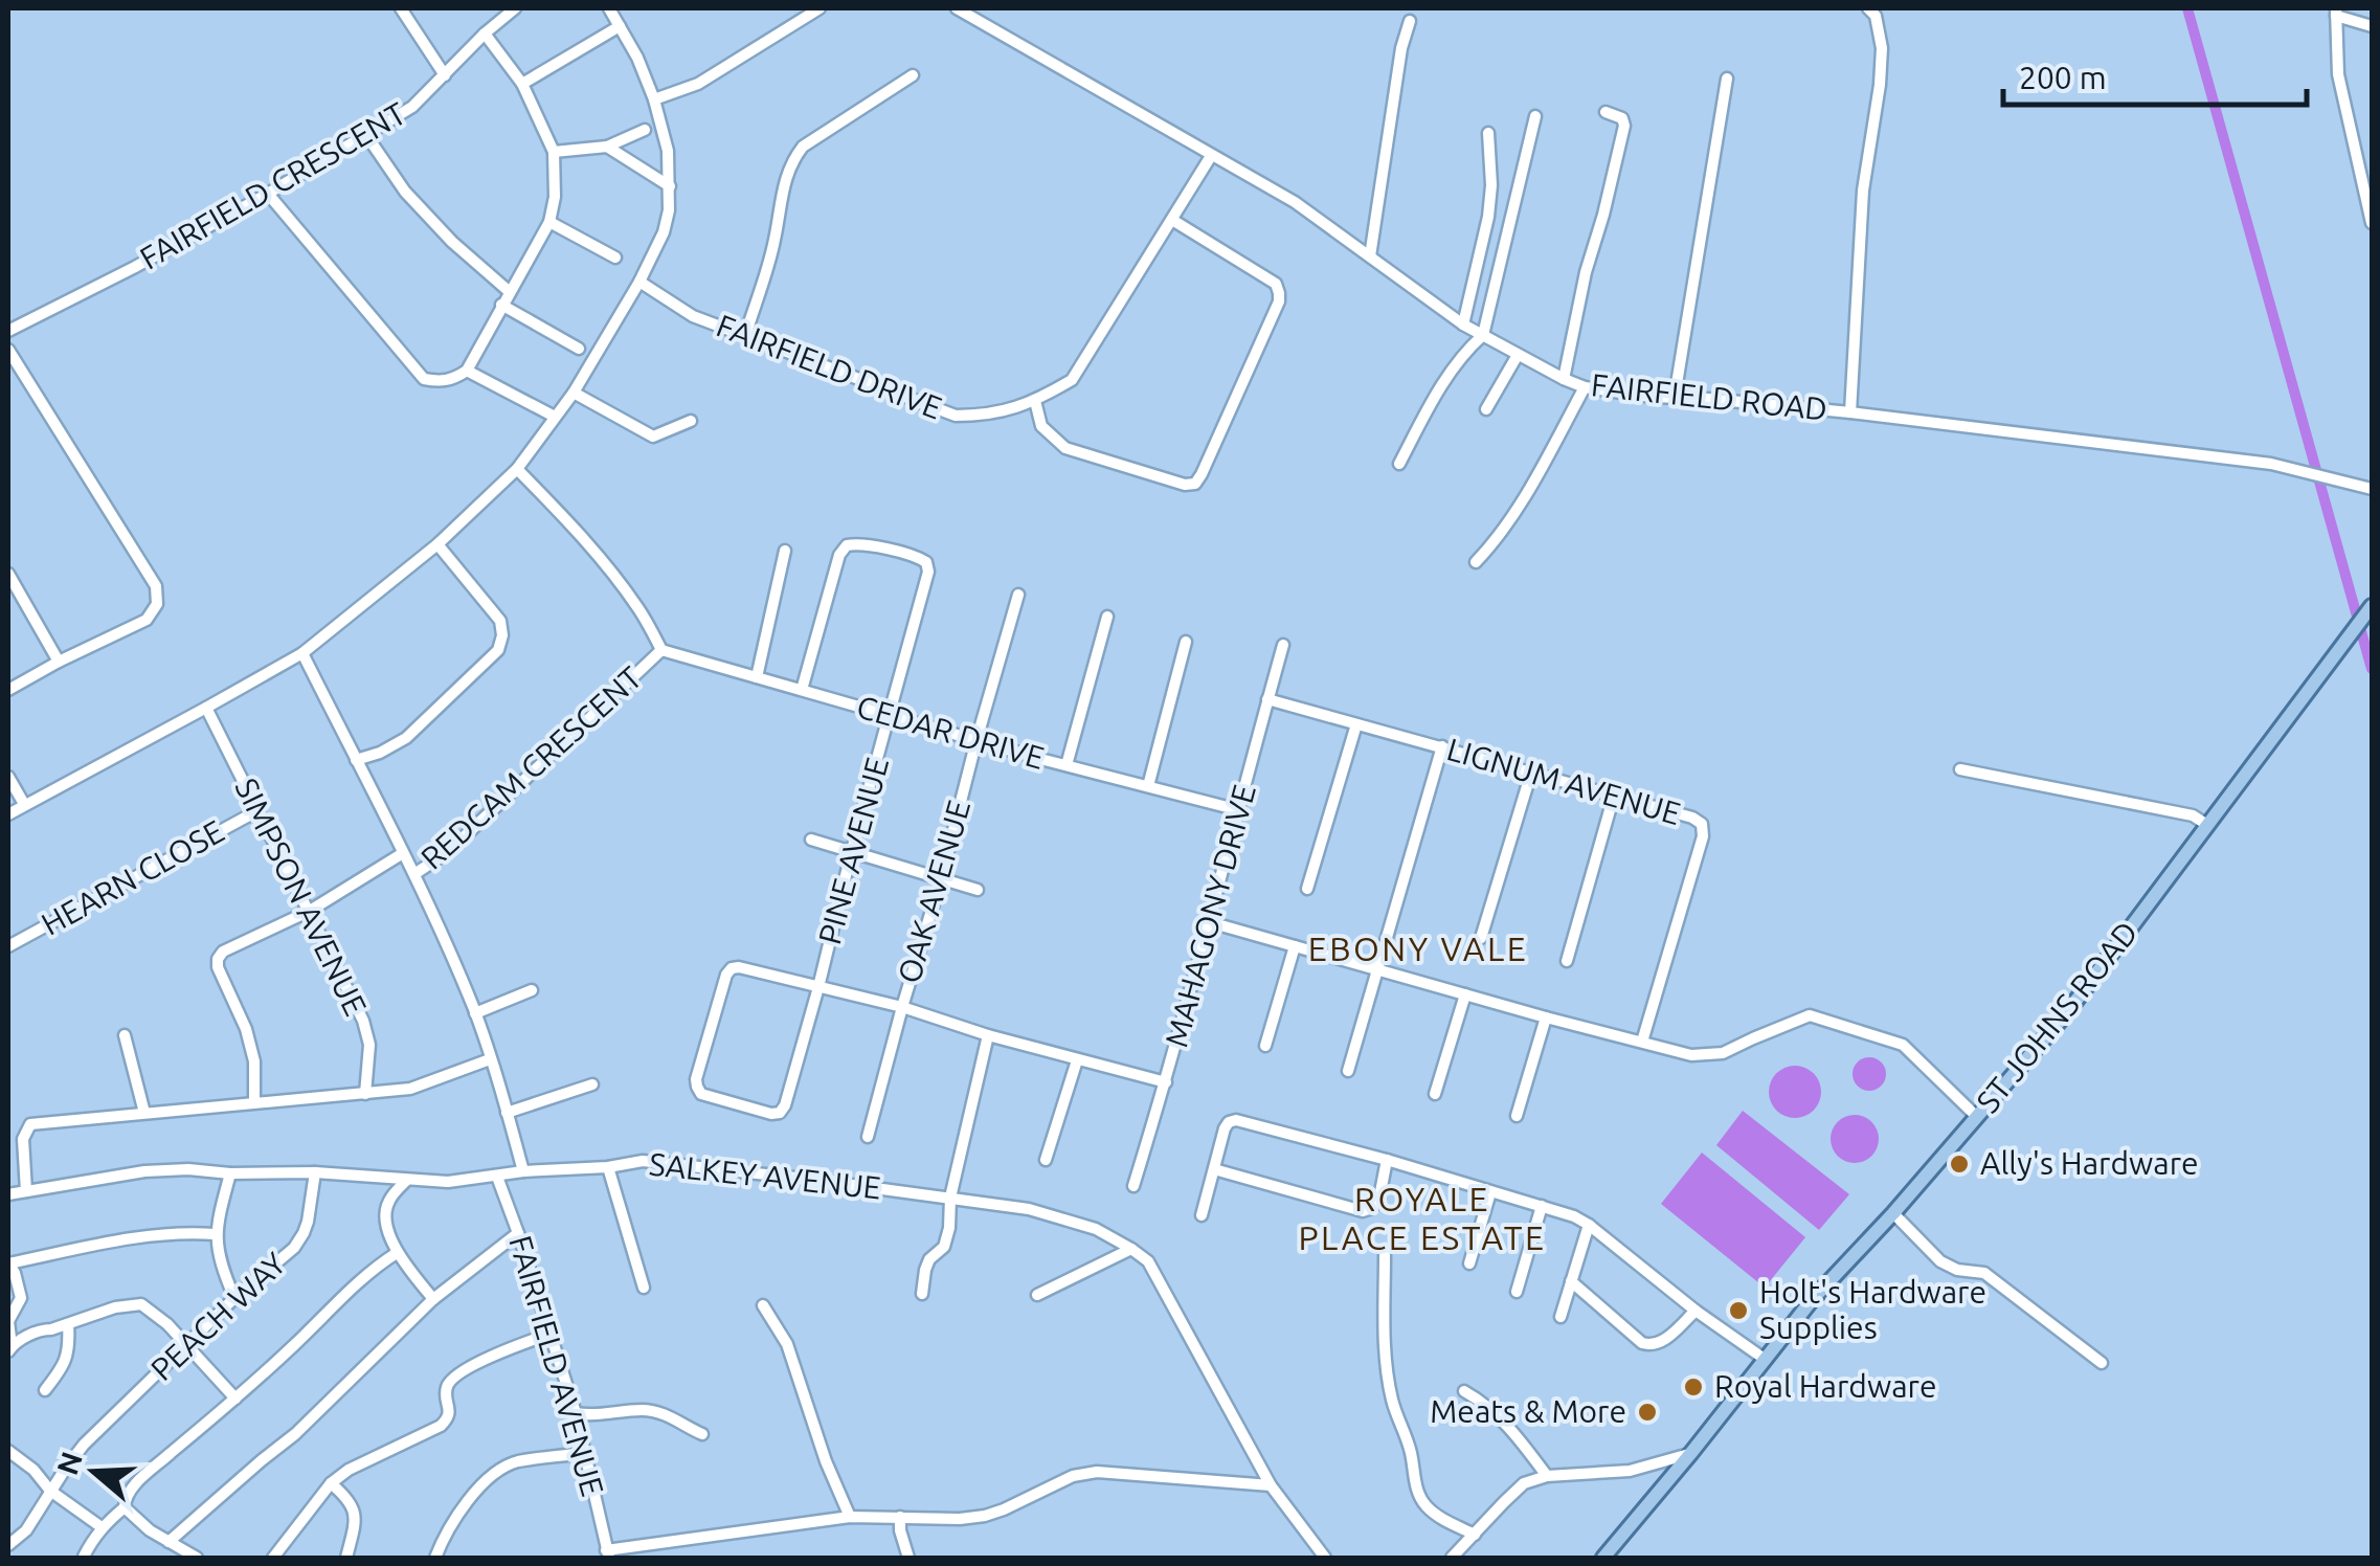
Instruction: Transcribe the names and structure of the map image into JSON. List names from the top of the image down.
{
  "streets": {
    "main road": ["ST JOHNS ROAD"],
    "street": [
      "FAIRFIELD CRESCENT",
      "FAIRFIELD DRIVE",
      "FAIRFIELD ROAD",
      "CEDAR DRIVE",
      "REDCAM CRESCENT",
      "LIGNUM AVENUE",
      "PINE AVENUE",
      "HEARN CLOSE",
      "OAK AVENUE",
      "SIMPSON AVENUE",
      "MAHAGONY DRIVE",
      "SALKEY AVENUE",
      "PEACH WAY",
      "FAIRFIELD AVENUE"
    ]
  },
  "crossings": [
    ["FAIRFIELD DRIVE", "FAIRFIELD ROAD"],
    ["CEDAR DRIVE", "REDCAM CRESCENT"],
    ["CEDAR DRIVE", "PINE AVENUE"],
    ["CEDAR DRIVE", "OAK AVENUE"],
    ["CEDAR DRIVE", "MAHAGONY DRIVE"],
    ["LIGNUM AVENUE", "MAHAGONY DRIVE"],
    ["HEARN CLOSE", "SIMPSON AVENUE"],
    ["SALKEY AVENUE", "PEACH WAY"],
    ["SALKEY AVENUE", "FAIRFIELD AVENUE"]
  ],
  "districts": ["EBONY VALE", "ROYALE PLACE ESTATE"],
  "places": [
    "Ally's Hardware",
    "Holt's Hardware Supplies",
    "Royal Hardware",
    "Meats & More"
  ],
  "scale_bar": "200 m",
  "north": "left"
}
